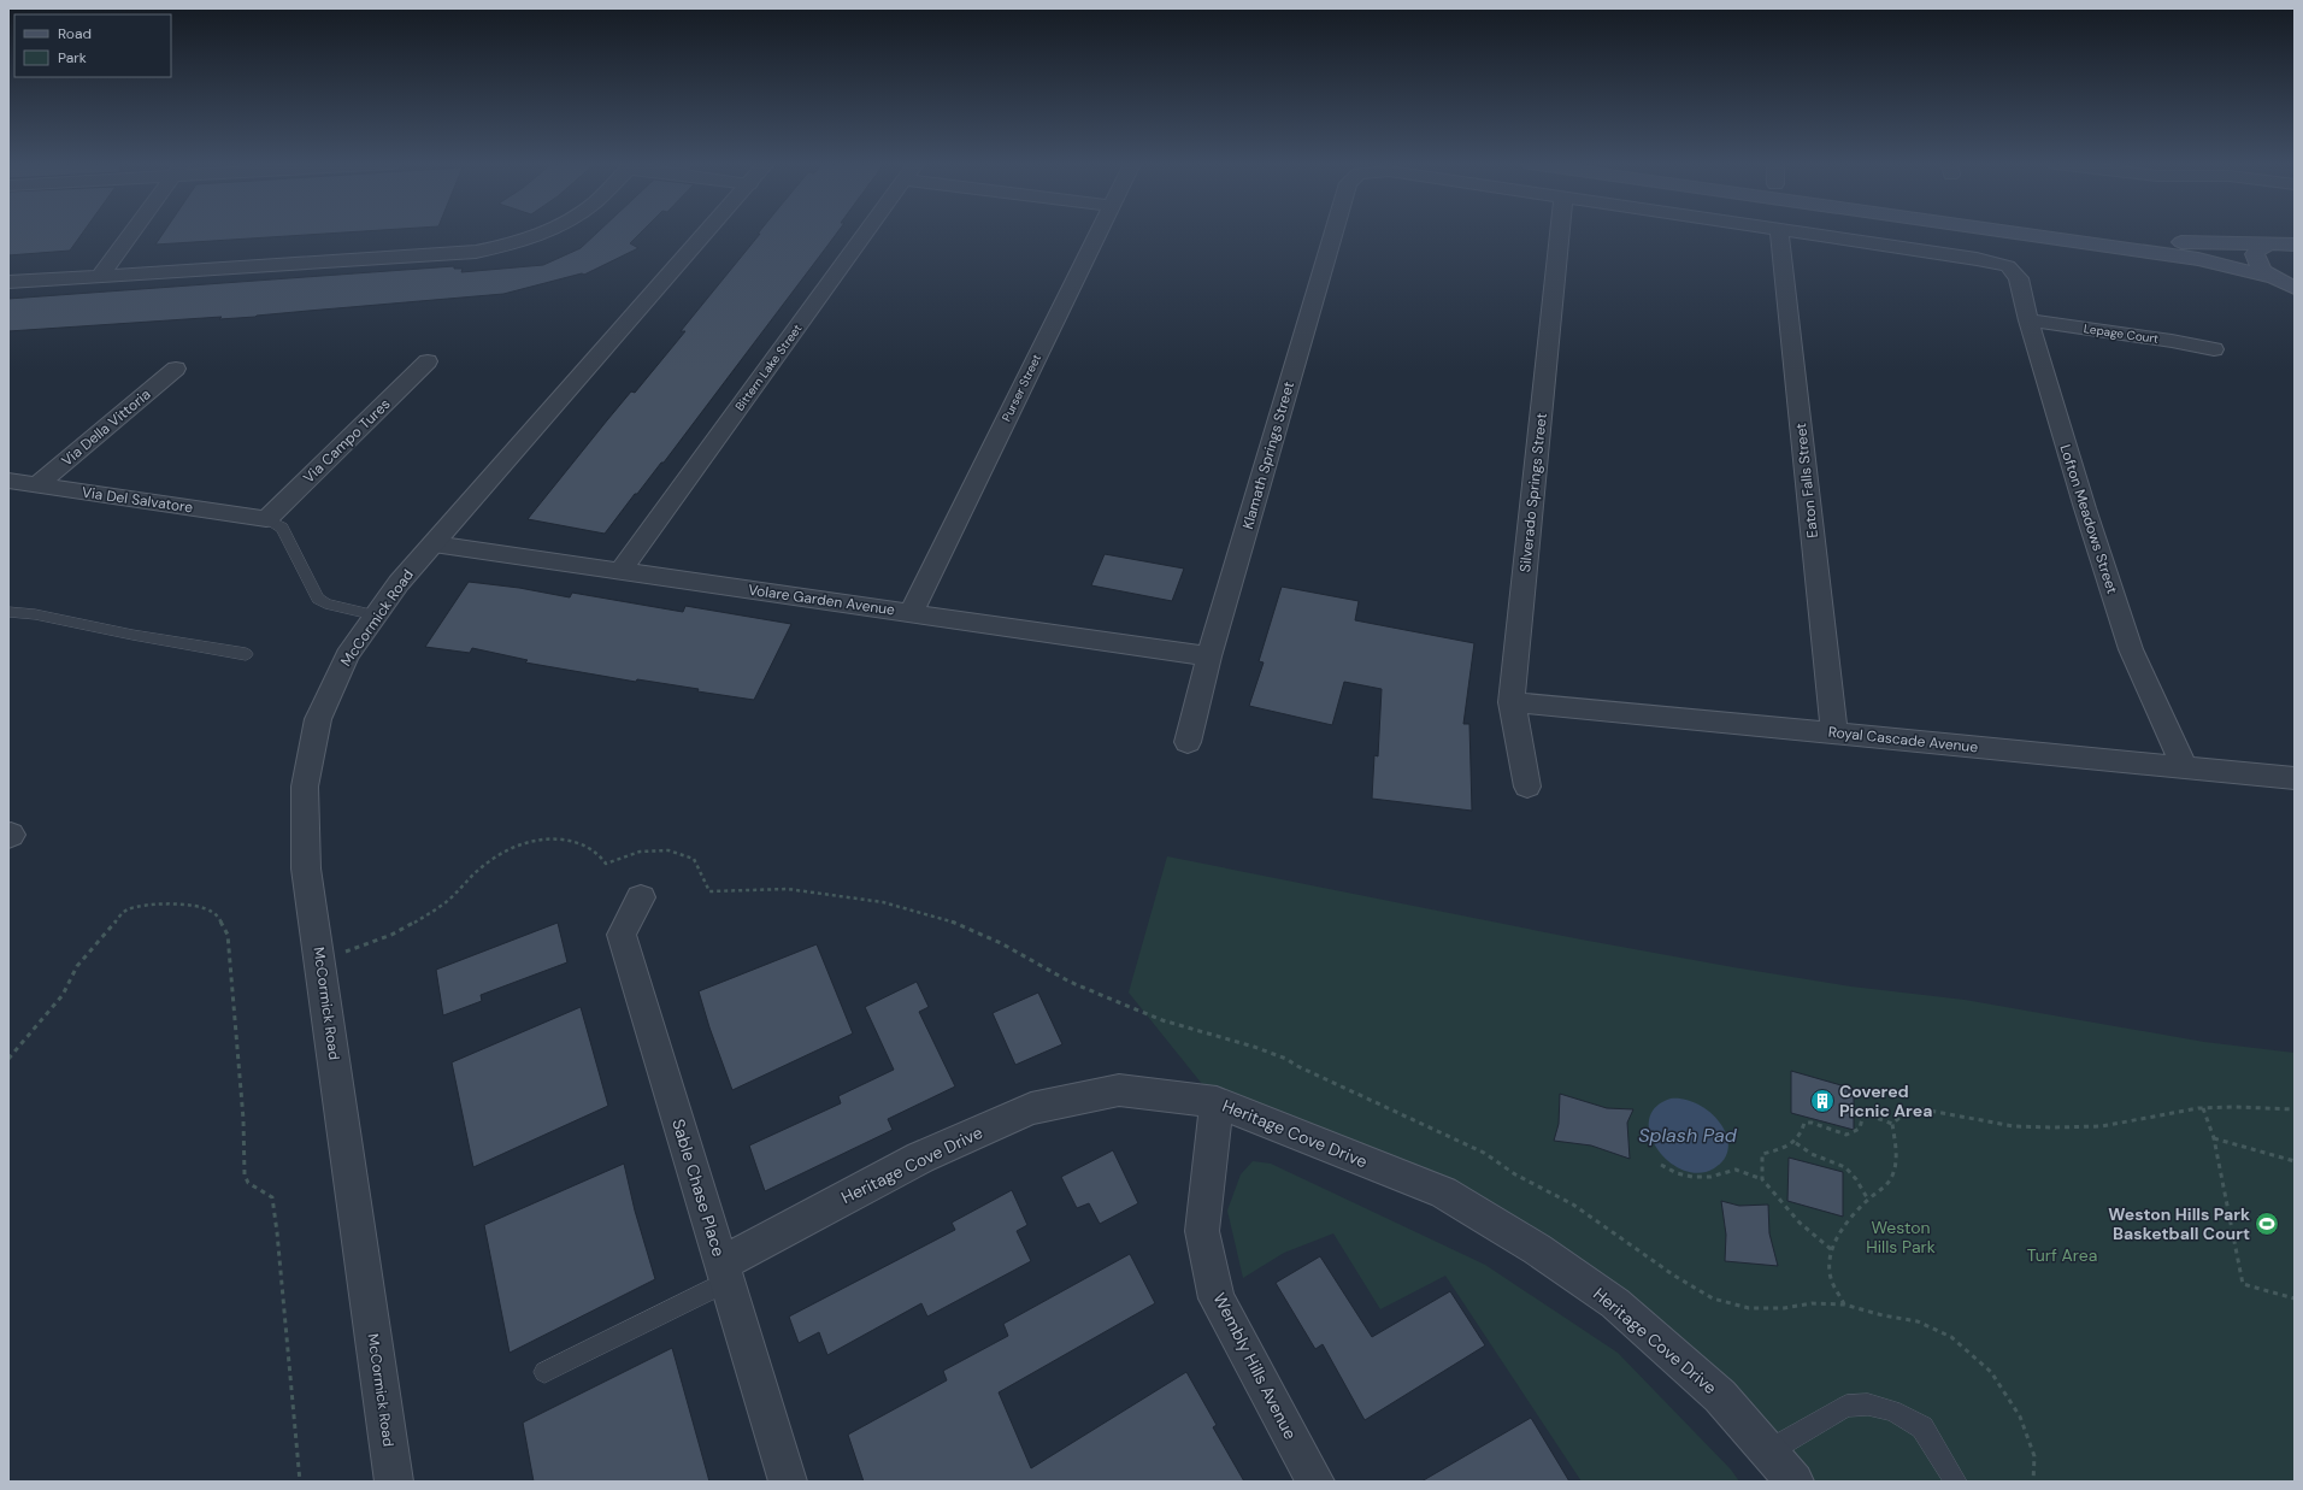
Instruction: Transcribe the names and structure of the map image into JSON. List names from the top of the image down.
{
  "streets": {
    "street": [
      "Lepage Court",
      "Bittern Lake Street",
      "Purser Street",
      "Via Della Vittoria",
      "Via Campo Tures",
      "Klamath Springs Street",
      "Eaton Falls Street",
      "Silverado Springs Street",
      "Via Del Salvatore",
      "Lofton Meadows Street",
      "Volare Garden Avenue",
      "McCormick Road",
      "Royal Cascade Avenue",
      "Heritage Cove Drive",
      "Sable Chase Place",
      "Wembly Hills Avenue"
    ]
  },
  "crossings": [
    ["Lepage Court", "Lofton Meadows Street"],
    ["Bittern Lake Street", "Volare Garden Avenue"],
    ["Purser Street", "Volare Garden Avenue"],
    ["Via Della Vittoria", "Via Del Salvatore"],
    ["Via Campo Tures", "Via Del Salvatore"],
    ["Klamath Springs Street", "Volare Garden Avenue"],
    ["Eaton Falls Street", "Royal Cascade Avenue"],
    ["Silverado Springs Street", "Royal Cascade Avenue"],
    ["Lofton Meadows Street", "Royal Cascade Avenue"],
    ["Volare Garden Avenue", "McCormick Road"],
    ["Heritage Cove Drive", "Sable Chase Place"],
    ["Heritage Cove Drive", "Wembly Hills Avenue"]
  ],
  "water": ["Splash Pad"],
  "parks": ["Weston Hills Park", "Turf Area"],
  "places": {
    "building": ["Covered Picnic Area"],
    "sports": ["Weston Hills Park Basketball Court"]
  },
  "legend": ["Road", "Park"]
}
